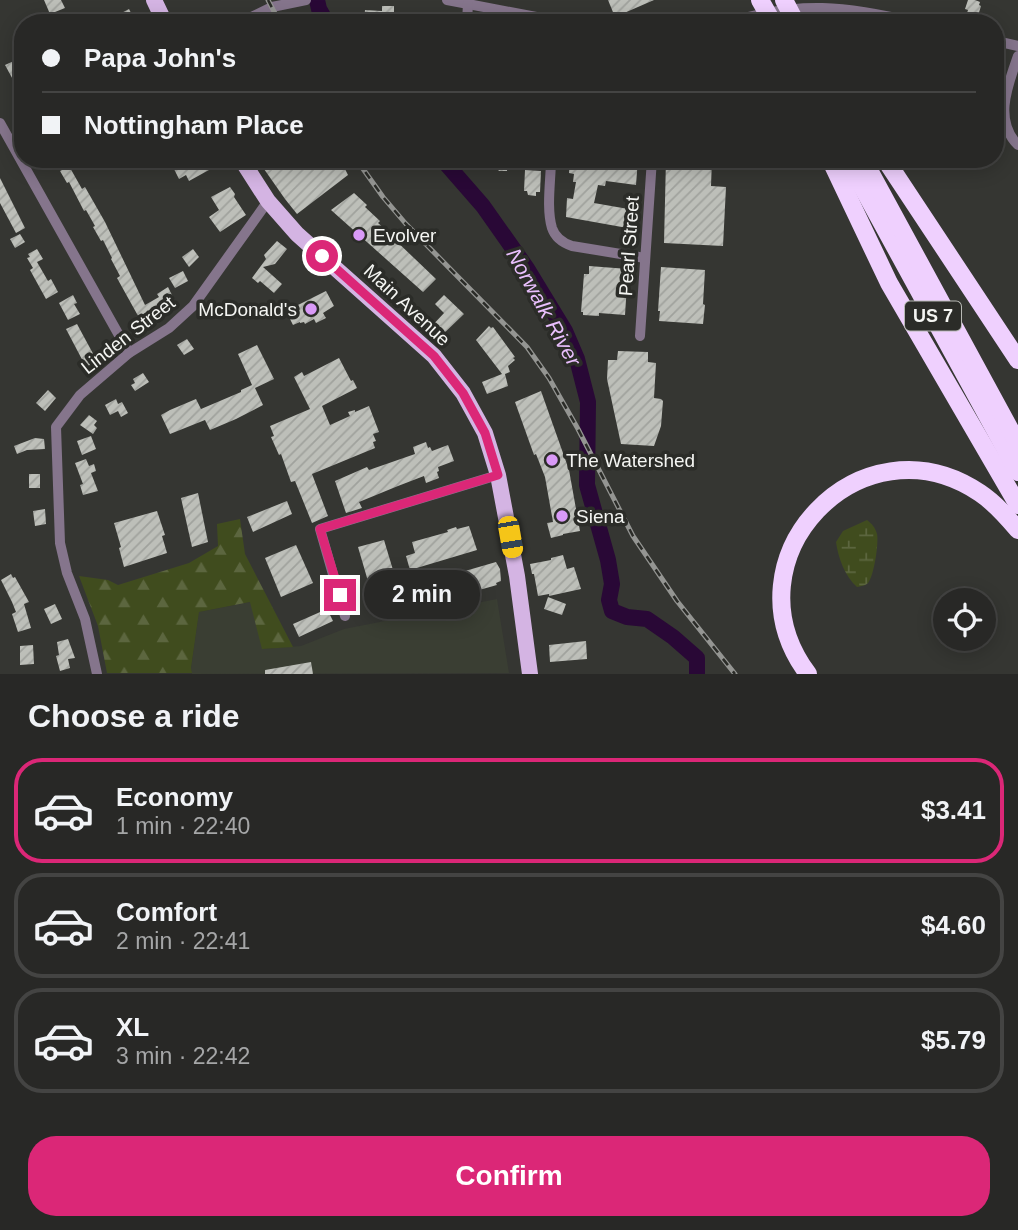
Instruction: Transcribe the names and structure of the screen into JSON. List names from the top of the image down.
{
  "streets": {
    "highway": ["US 7"],
    "main road": ["Main Avenue"],
    "street": ["Pearl Street", "Linden Street"]
  },
  "crossings": [
    ["Main Avenue", "Linden Street"]
  ],
  "water": ["Norwalk River"],
  "places": [
    "Evolver",
    "McDonald's",
    "The Watershed",
    "Siena"
  ],
  "page": {
    "banner": ["Papa John's", "Nottingham Place"],
    "bubble": "2 min",
    "heading": "Choose a ride",
    "list": [
      {
        "name": "Economy",
        "note": "1 min · 22:40",
        "value": "$3.41"
      },
      {
        "name": "Comfort",
        "note": "2 min · 22:41",
        "value": "$4.60"
      },
      {
        "name": "XL",
        "note": "3 min · 22:42",
        "value": "$5.79"
      }
    ],
    "buttons": "Confirm"
  }
}
